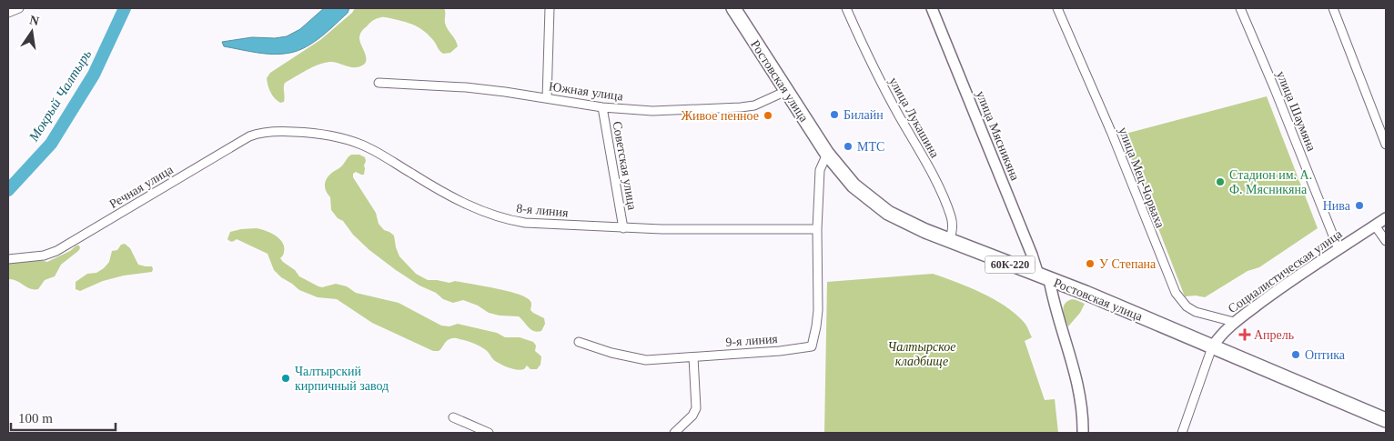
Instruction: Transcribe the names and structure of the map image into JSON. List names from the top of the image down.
{
  "streets": {
    "main road": ["Ростовская улица", "60К-220"],
    "street": [
      "Южная улица",
      "улица Шаумяна",
      "улица Лукашина",
      "улица Мясникяна",
      "Советская улица",
      "улица Мец-Чорваха",
      "Речная улица",
      "8-я линия",
      "Социалистическая улица",
      "9-я линия"
    ]
  },
  "crossings": [
    ["Ростовская улица", "Южная улица"],
    ["Ростовская улица", "улица Лукашина"],
    ["Ростовская улица", "улица Мясникяна"],
    ["Ростовская улица", "Социалистическая улица"],
    ["Южная улица", "Советская улица"],
    ["улица Шаумяна", "Социалистическая улица"],
    ["Советская улица", "8-я линия"],
    ["улица Мец-Чорваха", "Социалистическая улица"],
    ["Речная улица", "8-я линия"],
    ["8-я линия", "9-я линия"]
  ],
  "water": ["Мокрый Чалтырь"],
  "parks": ["Чалтырское кладбище"],
  "places": {
    "other": [
      "Билайн",
      "Живое пенное",
      "МТС",
      "Стадион им. А. Ф. Мясникяна",
      "Нива",
      "У Степана",
      "Оптика",
      "Чалтырский кирпичный завод"
    ],
    "health": ["Апрель"]
  },
  "scale_bar": "100 m",
  "north": "top"
}
